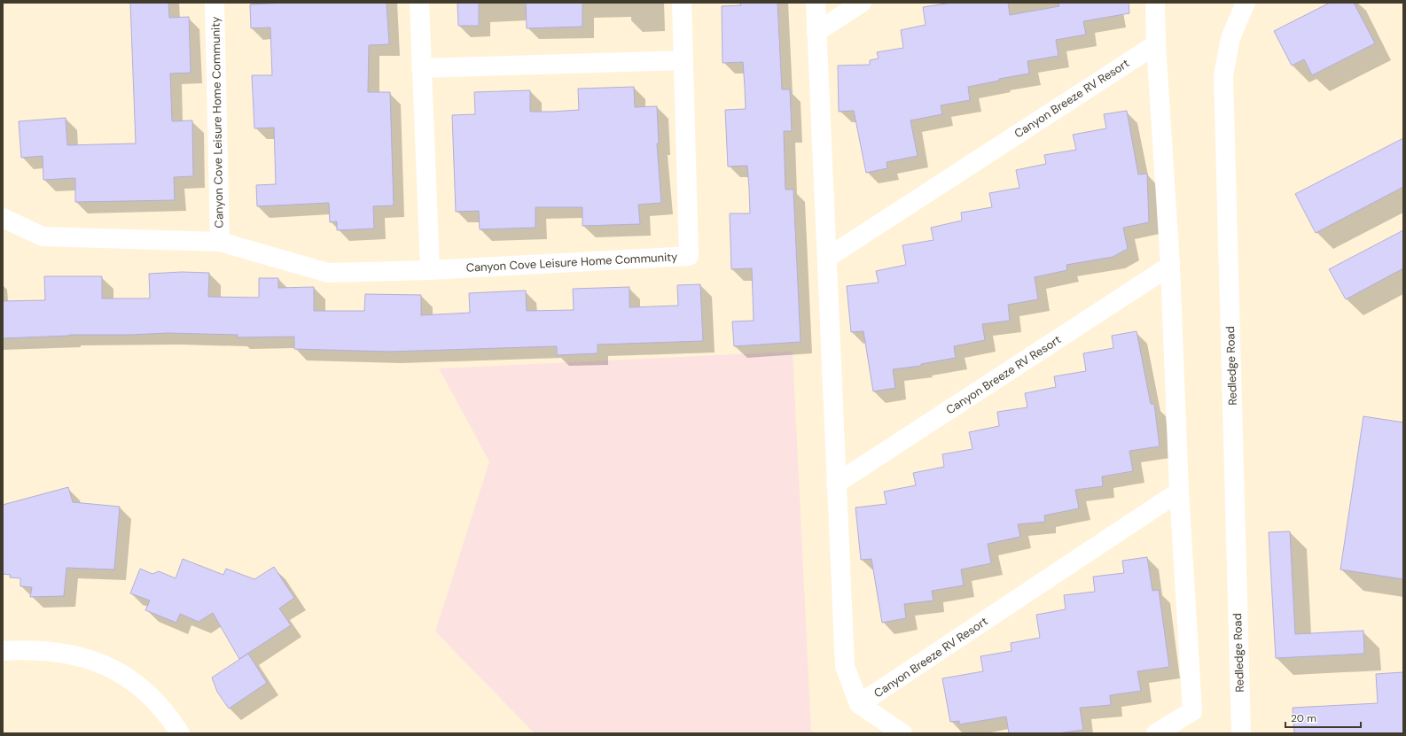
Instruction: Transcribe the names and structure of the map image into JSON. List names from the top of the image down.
{
  "streets": {
    "street": ["Canyon Breeze RV Resort", "Canyon Cove Leisure Home Community", "Redledge Road"]
  },
  "scale_bar": "20 m"
}
